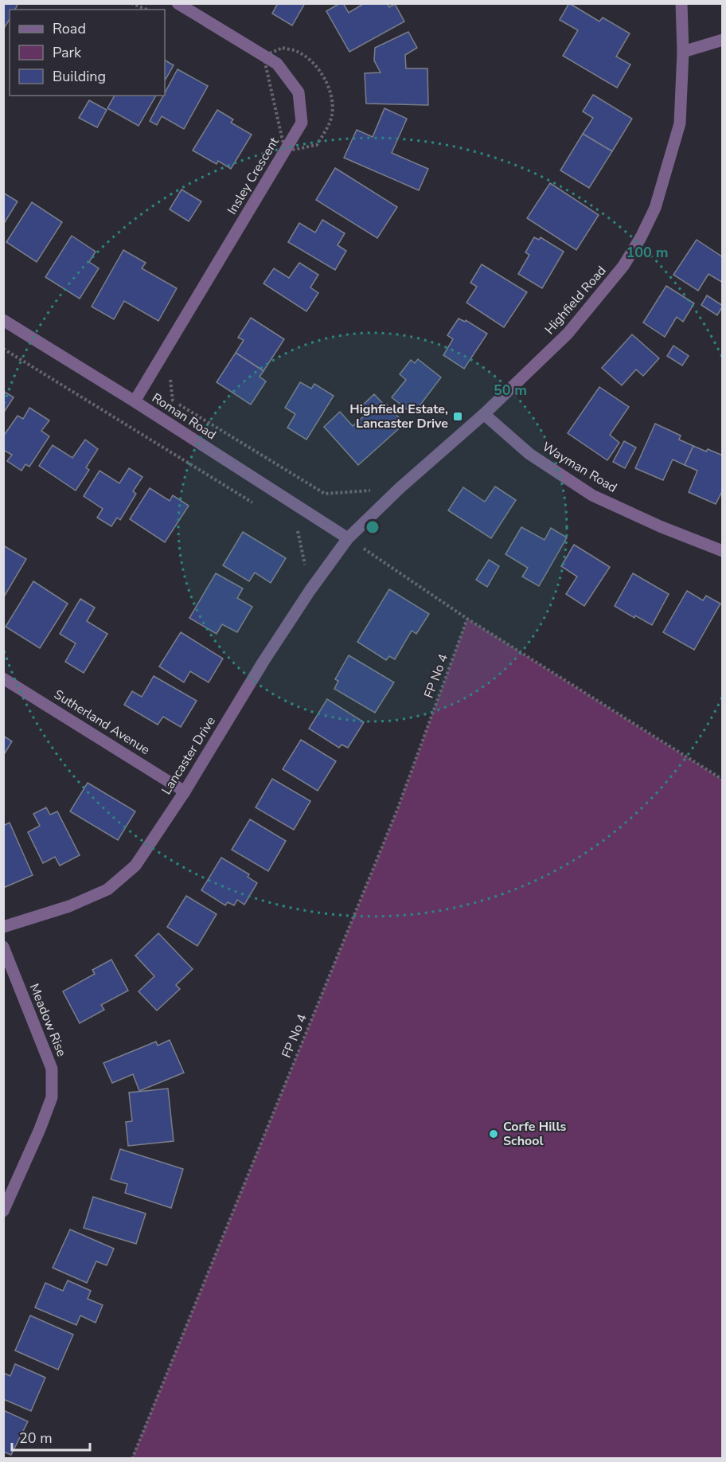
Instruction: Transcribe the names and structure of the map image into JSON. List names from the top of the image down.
{
  "streets": {
    "street": [
      "Insley Crescent",
      "Highfield Road",
      "Roman Road",
      "Wayman Road",
      "Sutherland Avenue",
      "Lancaster Drive",
      "Meadow Rise"
    ],
    "path": ["FP No 4"]
  },
  "crossings": [
    ["Insley Crescent", "Roman Road"],
    ["Highfield Road", "Roman Road"],
    ["Highfield Road", "Wayman Road"],
    ["Highfield Road", "Lancaster Drive"],
    ["Roman Road", "Lancaster Drive"],
    ["Sutherland Avenue", "Lancaster Drive"]
  ],
  "places": {
    "transit": ["Highfield Estate, Lancaster Drive"],
    "other": ["Corfe Hills School"]
  },
  "legend": ["Road", "Park", "Building"],
  "scale_bar": "20 m",
  "rings": ["100 m", "50 m"]
}
